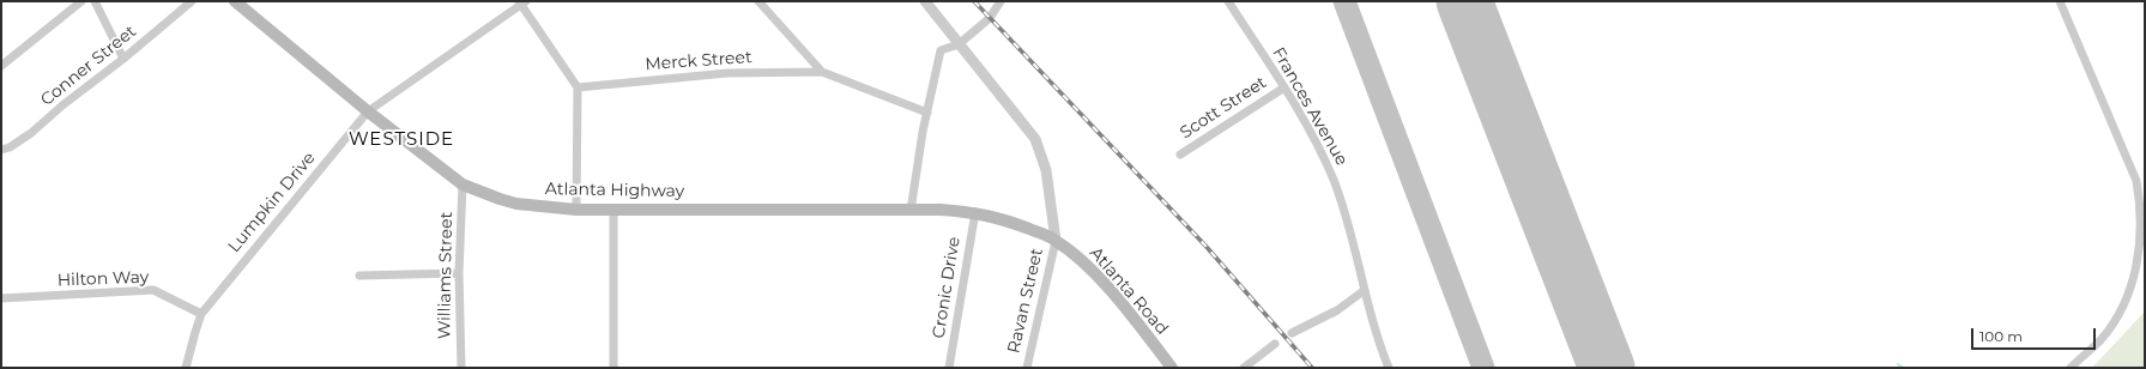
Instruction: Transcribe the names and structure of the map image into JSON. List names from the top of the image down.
{
  "streets": {
    "main road": ["Atlanta Highway", "Atlanta Road"],
    "street": [
      "Merck Street",
      "Conner Street",
      "Frances Avenue",
      "Scott Street",
      "Lumpkin Drive",
      "Williams Street",
      "Hilton Way",
      "Cronic Drive",
      "Ravan Street"
    ]
  },
  "crossings": [
    ["Frances Avenue", "Scott Street"],
    ["Atlanta Highway", "Lumpkin Drive"],
    ["Atlanta Highway", "Williams Street"],
    ["Atlanta Highway", "Cronic Drive"],
    ["Atlanta Highway", "Atlanta Road"],
    ["Atlanta Highway", "Ravan Street"],
    ["Lumpkin Drive", "Hilton Way"],
    ["Atlanta Road", "Ravan Street"]
  ],
  "districts": ["WESTSIDE"],
  "scale_bar": "100 m"
}
